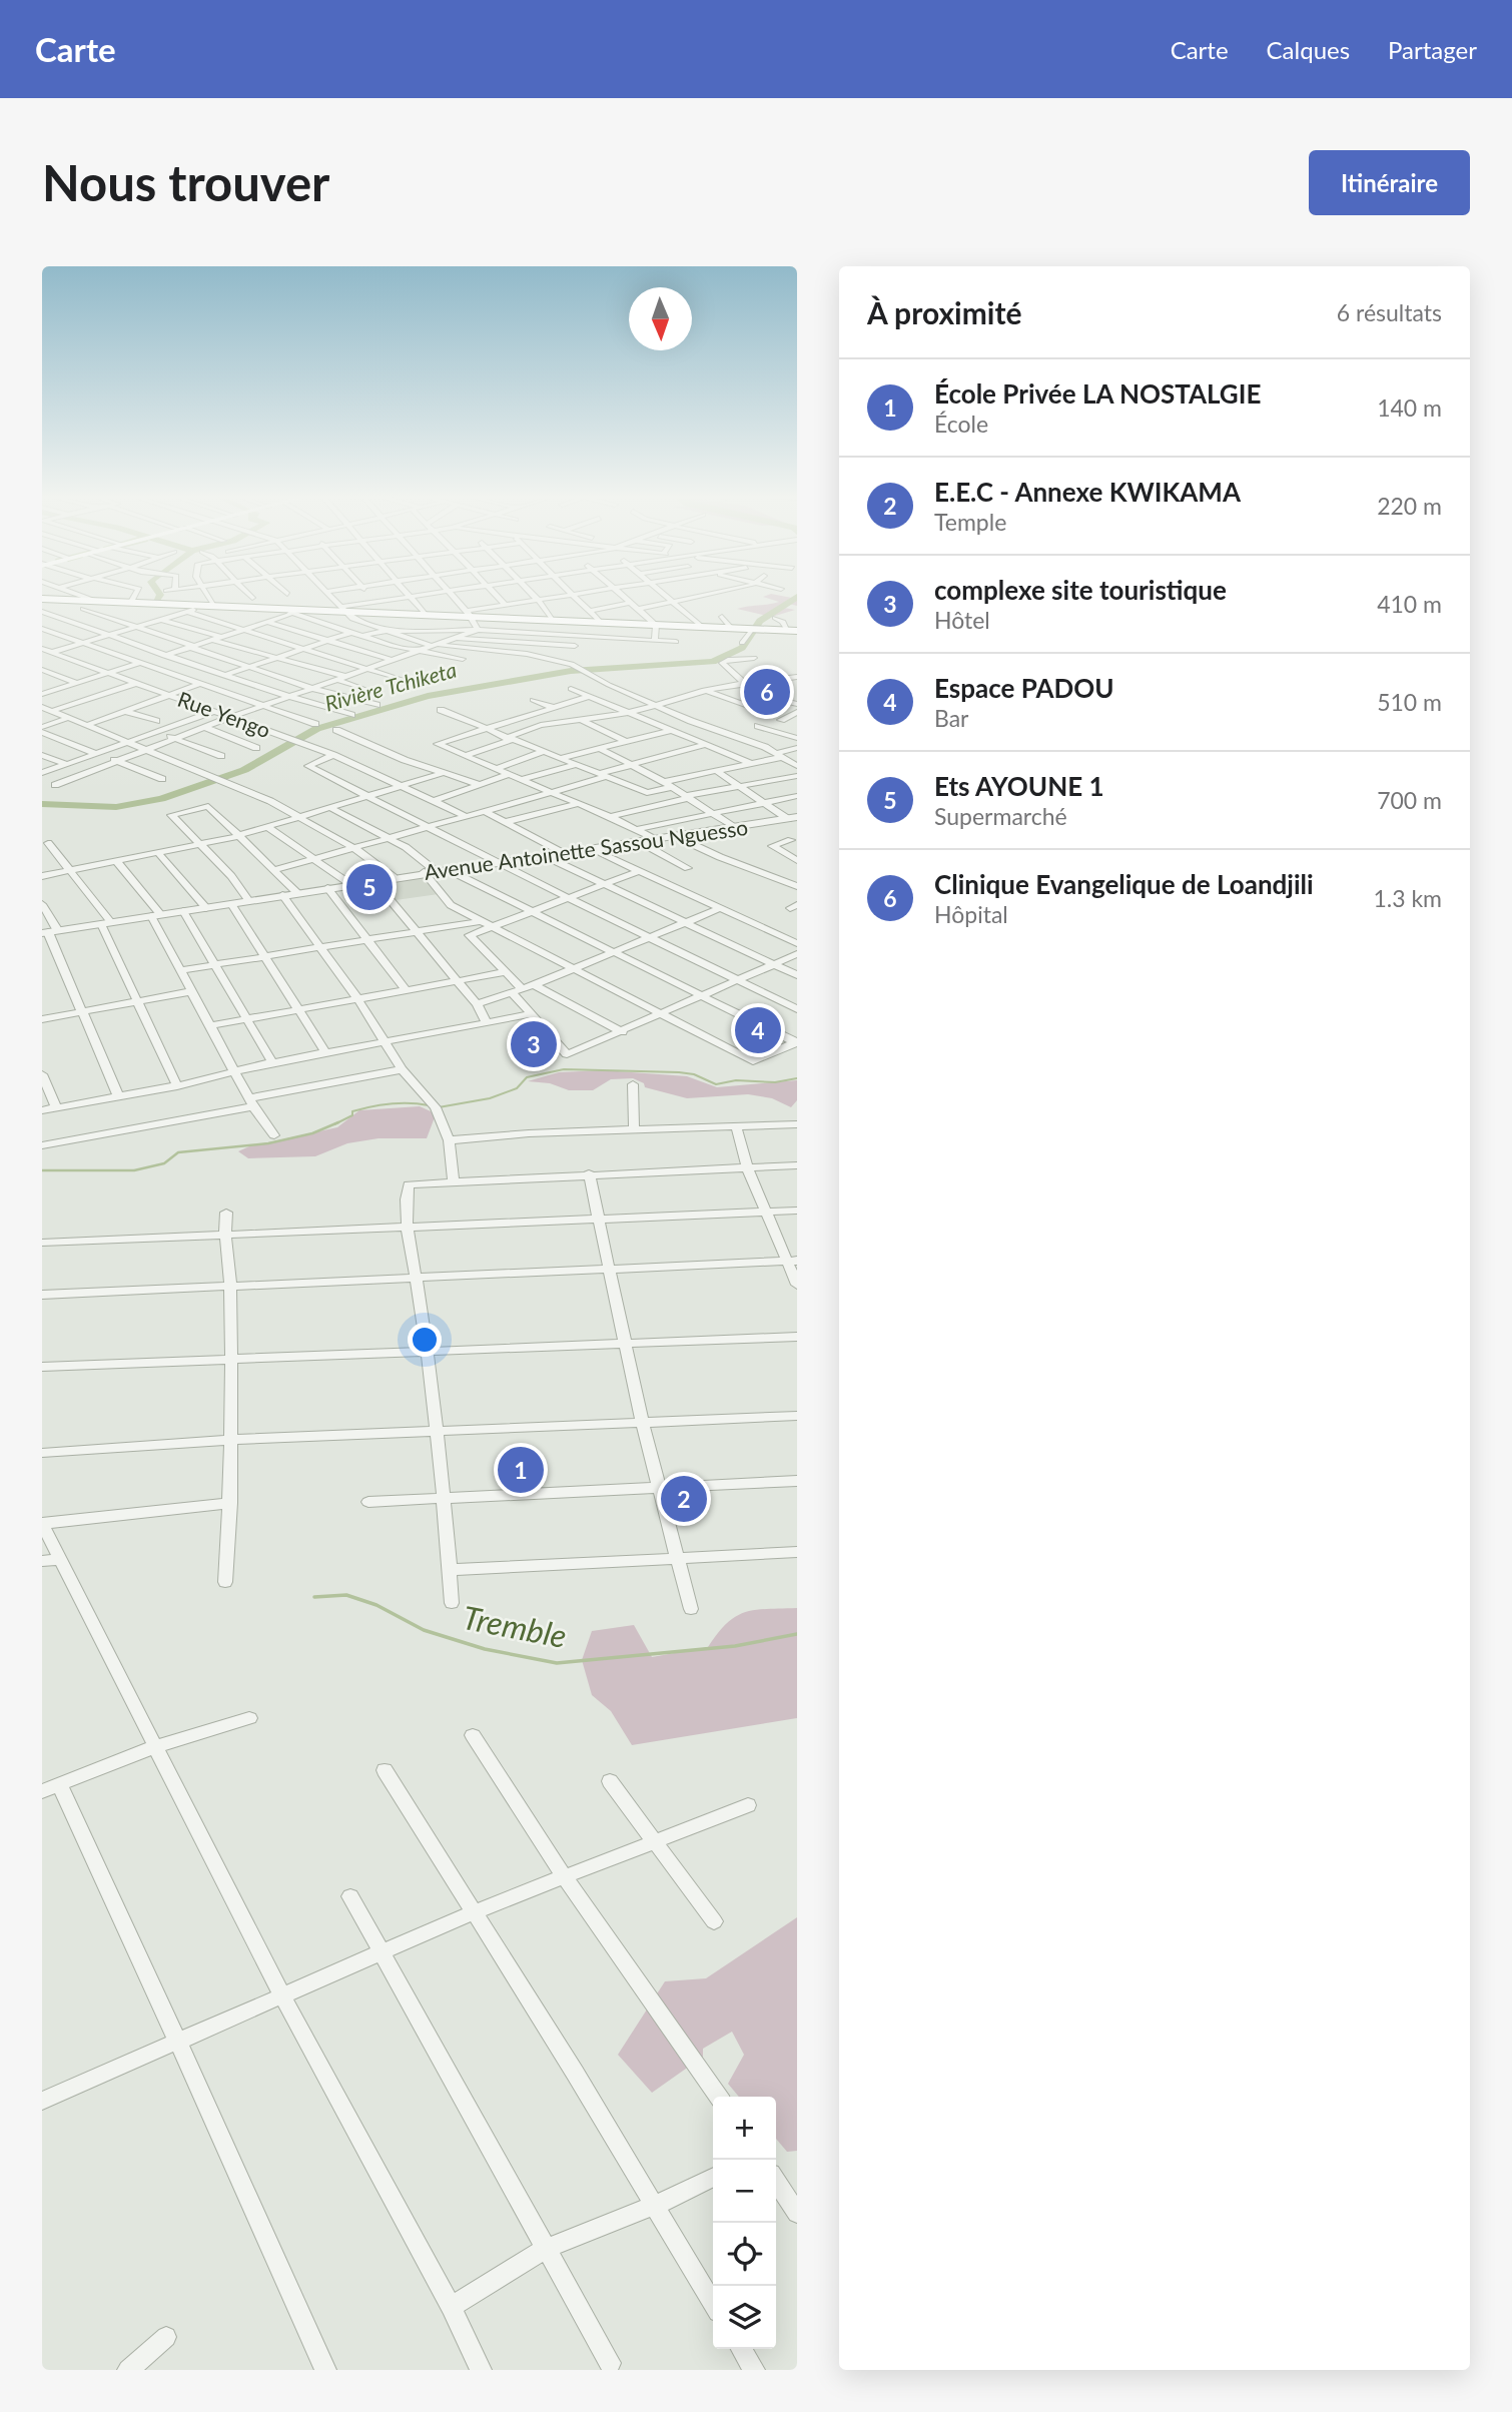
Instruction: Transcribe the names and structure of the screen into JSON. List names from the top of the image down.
{
  "streets": {
    "street": ["Rue Yengo", "Avenue Antoinette Sassou Nguesso"]
  },
  "water": ["Rivière Tchiketa", "Tremble"],
  "north": "bottom",
  "page": {
    "header": "Carte",
    "nav": ["Carte", "Calques", "Partager"],
    "buttons": "Itinéraire",
    "title": "Nous trouver",
    "heading": ["À proximité", "6 résultats"],
    "list": [
      {
        "mark": "1",
        "name": "École Privée LA NOSTALGIE",
        "note": "École",
        "value": "140 m"
      },
      {
        "mark": "2",
        "name": "E.E.C - Annexe KWIKAMA",
        "note": "Temple",
        "value": "220 m"
      },
      {
        "mark": "3",
        "name": "complexe site touristique",
        "note": "Hôtel",
        "value": "410 m"
      },
      {
        "mark": "4",
        "name": "Espace PADOU",
        "note": "Bar",
        "value": "510 m"
      },
      {
        "mark": "5",
        "name": "Ets AYOUNE 1",
        "note": "Supermarché",
        "value": "700 m"
      },
      {
        "mark": "6",
        "name": "Clinique Evangelique de Loandjili",
        "note": "Hôpital",
        "value": "1.3 km"
      }
    ],
    "pins": [
      "6",
      "5",
      "4",
      "3",
      "1",
      "2"
    ],
    "map_buttons": ["+", "−"]
  }
}
